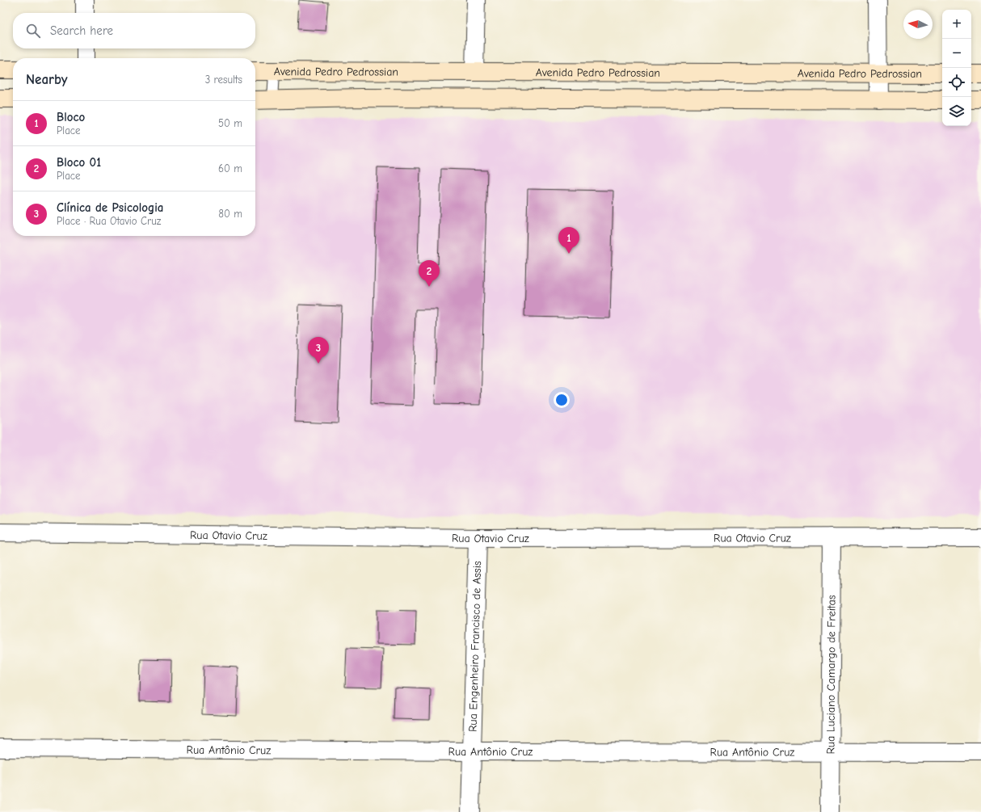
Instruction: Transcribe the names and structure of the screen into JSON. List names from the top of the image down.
{
  "streets": {
    "street": [
      "Avenida Pedro Pedrossian",
      "Rua Otavio Cruz",
      "Rua Engenheiro Francisco de Assis",
      "Rua Luciano Camargo de Freitas",
      "Rua Antônio Cruz"
    ]
  },
  "crossings": [
    ["Rua Otavio Cruz", "Rua Engenheiro Francisco de Assis"],
    ["Rua Otavio Cruz", "Rua Luciano Camargo de Freitas"],
    ["Rua Engenheiro Francisco de Assis", "Rua Antônio Cruz"],
    ["Rua Luciano Camargo de Freitas", "Rua Antônio Cruz"]
  ],
  "north": "left",
  "page": {
    "map_buttons": ["+", "−"],
    "search": "Search here",
    "heading": ["Nearby", "3 results"],
    "list": [
      {
        "mark": "1",
        "name": "Bloco",
        "note": "Place",
        "value": "50 m"
      },
      {
        "mark": "2",
        "name": "Bloco 01",
        "note": "Place",
        "value": "60 m"
      },
      {
        "mark": "3",
        "name": "Clínica de Psicologia",
        "note": "Place · Rua Otavio Cruz",
        "value": "80 m"
      }
    ],
    "pins": ["1", "2", "3"]
  }
}
